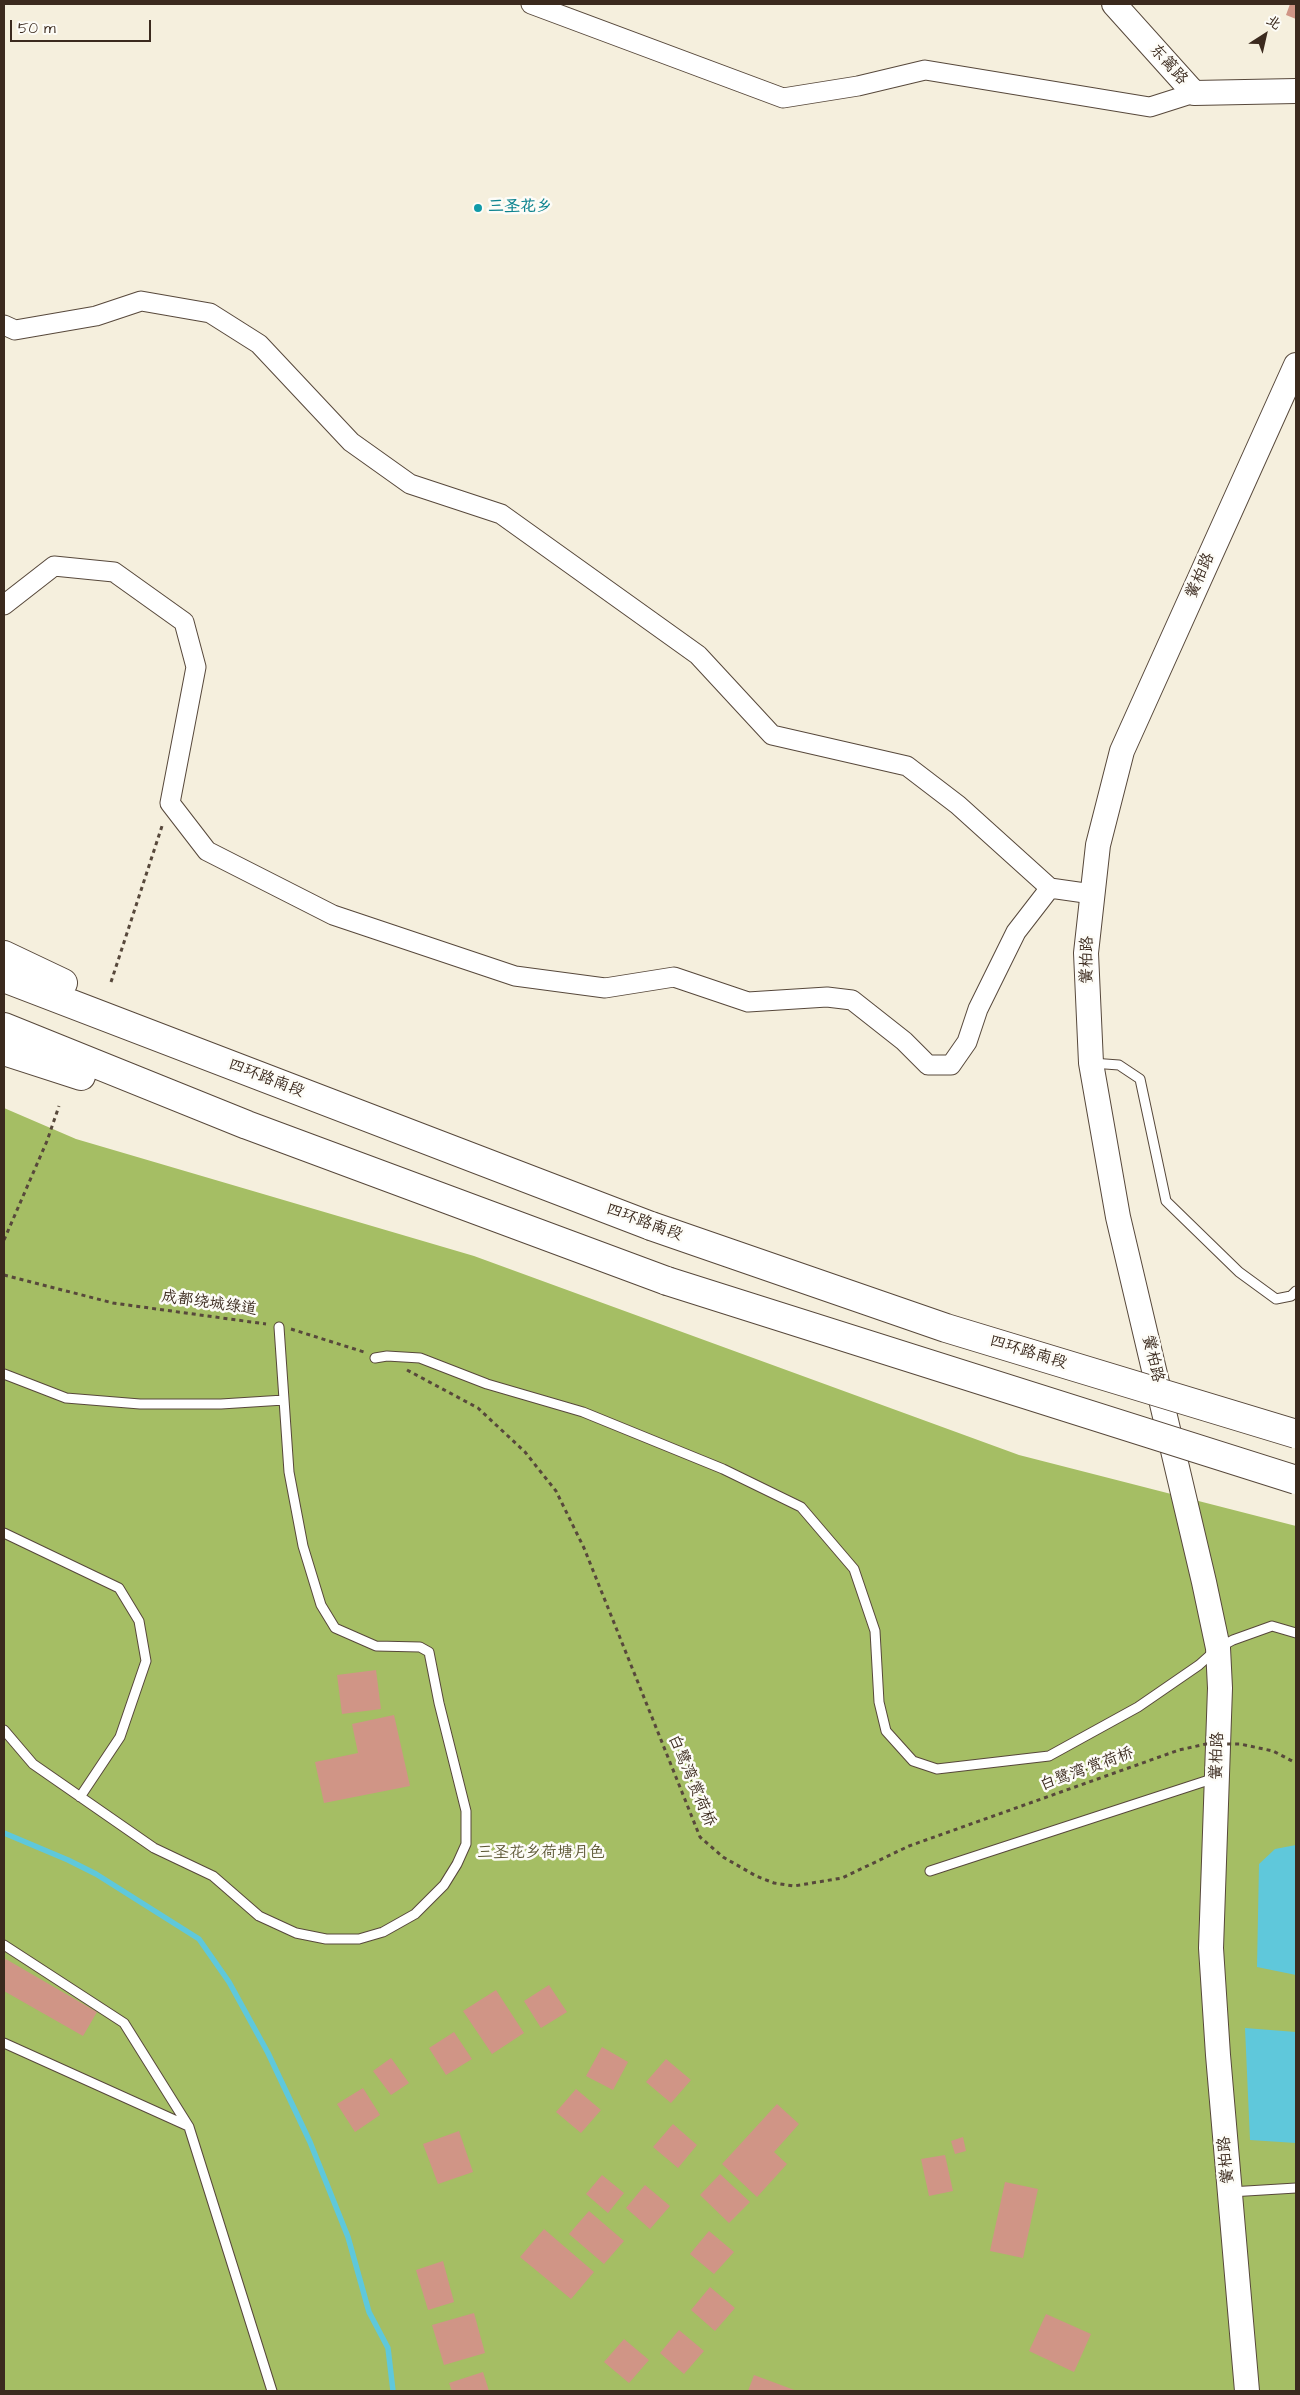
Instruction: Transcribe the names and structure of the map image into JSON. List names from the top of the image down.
{
  "streets": {
    "highway": ["四环路南段"],
    "street": ["东篱路", "黉柏路"],
    "path": ["成都绕城绿道", "白鹭湾·赏荷桥"]
  },
  "crossings": [
    ["成都绕城绿道", "白鹭湾·赏荷桥"]
  ],
  "parks": ["三圣花乡荷塘月色"],
  "places": ["三圣花乡"],
  "scale_bar": "50 m",
  "north": "top right"
}
